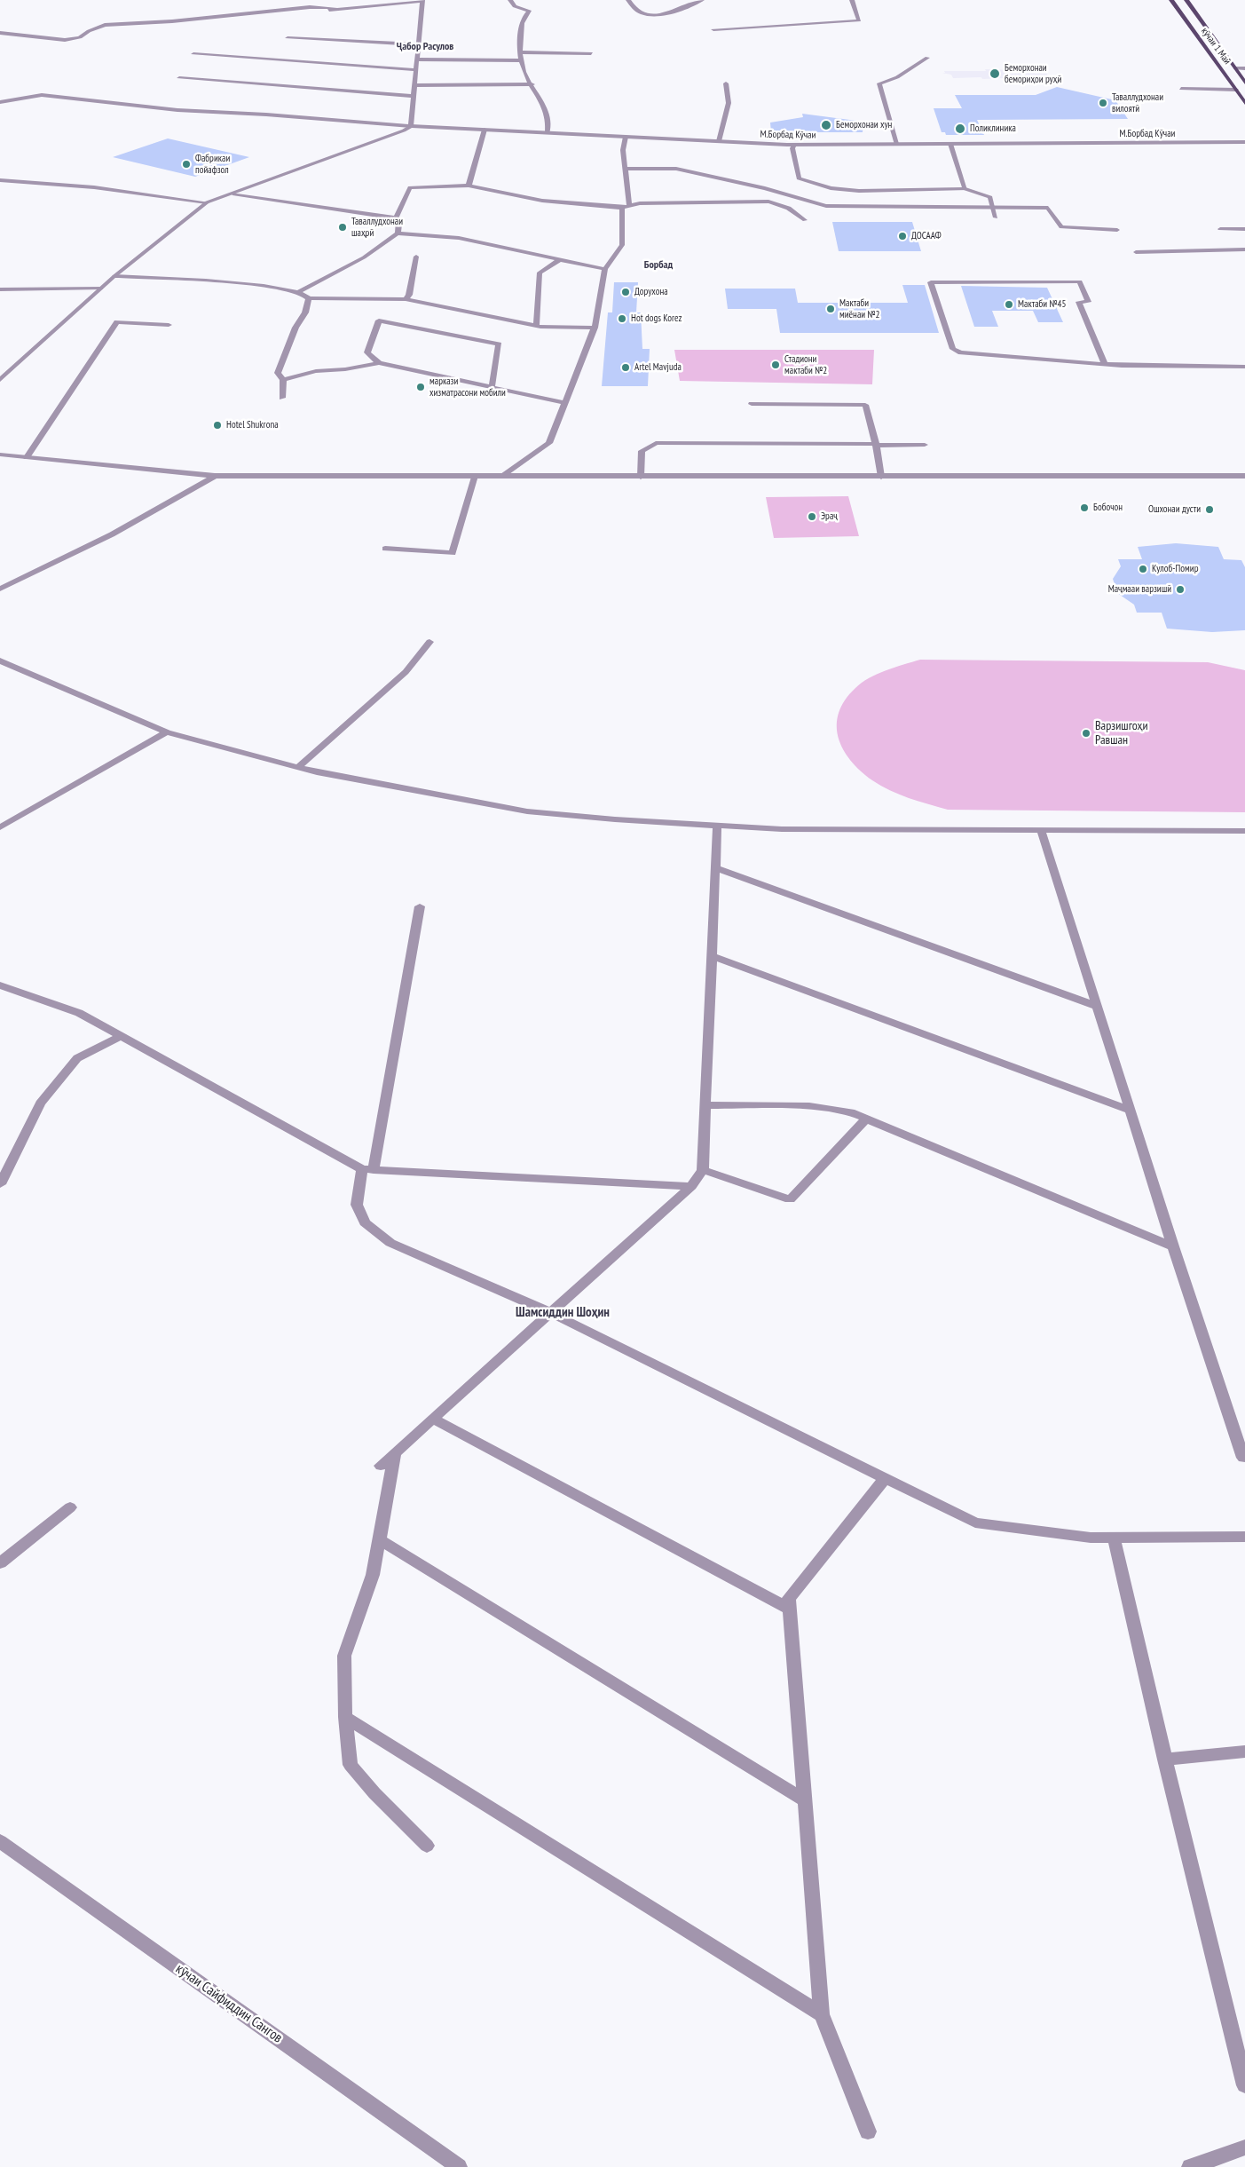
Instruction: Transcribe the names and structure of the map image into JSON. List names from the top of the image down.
{
  "streets": {
    "main road": ["кӯчаи 1 Май"],
    "street": ["М.Борбад Кӯчаи", "кӯчаи Сайфиддин Сангов"]
  },
  "districts": ["Ҷабор Расулов", "Борбад", "Шамсиддин Шоҳин"],
  "places": [
    "Беморхонаи бемориҳои руҳӣ",
    "Таваллудхонаи вилоятӣ",
    "Беморхонаи хун",
    "Поликлиника",
    "Фабрикаи пойафзол",
    "Таваллудхонаи шаҳрӣ",
    "ДОСААФ",
    "Дорухона",
    "Мактаби №45",
    "Мактаби миёнаи №2",
    "Hot dogs Korez",
    "Стадиони мактаби №2",
    "Artel Mavjuda",
    "маркази хизматрасони мобили",
    "Hotel Shukrona",
    "Бобочон",
    "Ошхонаи дусти",
    "Эраҷ",
    "Кулоб-Помир",
    "Маҷмааи варзишӣ",
    "Варзишгоҳи Равшан"
  ]
}
